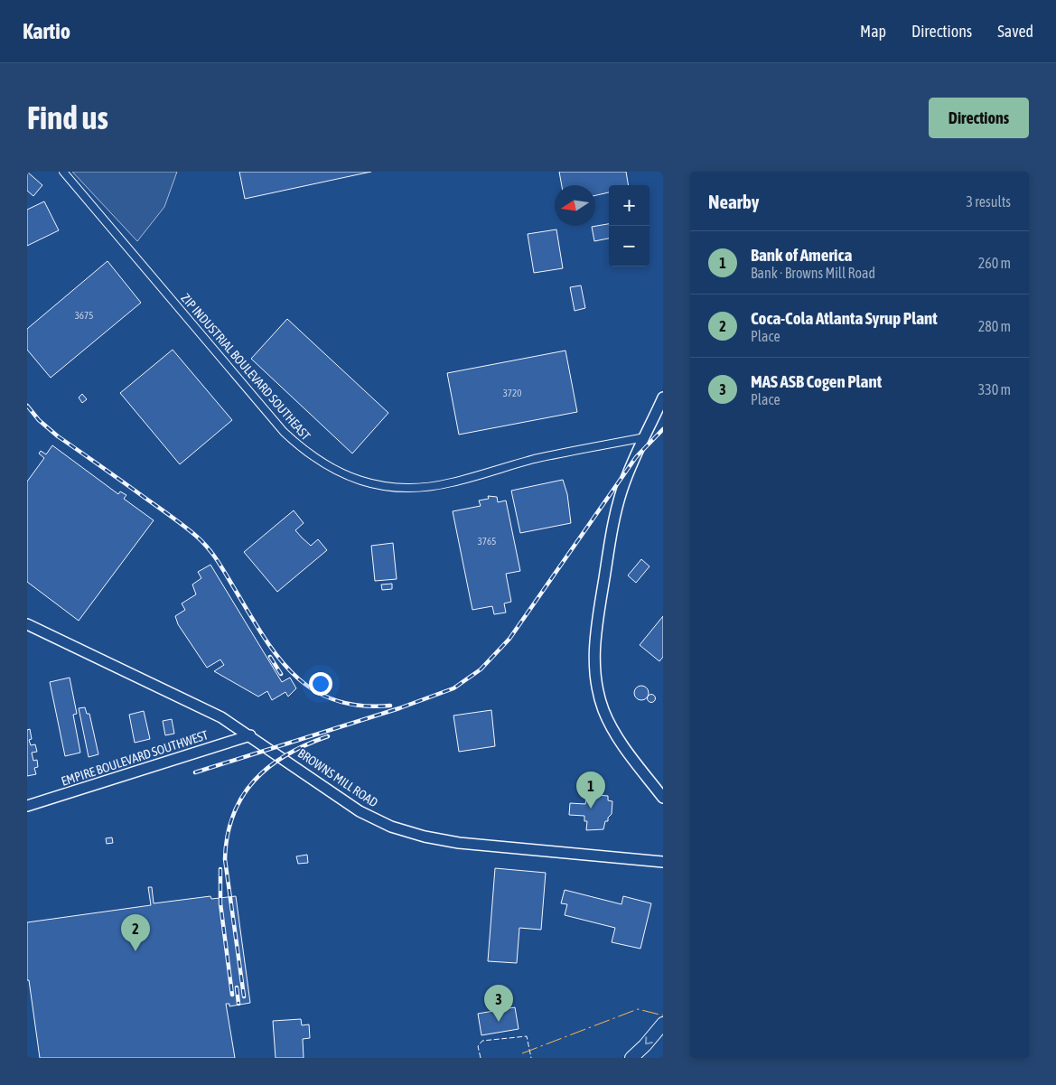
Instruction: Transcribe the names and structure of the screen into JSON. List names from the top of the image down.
{
  "streets": {
    "street": ["ZIP INDUSTRIAL BOULEVARD SOUTHEAST", "EMPIRE BOULEVARD SOUTHWEST", "BROWNS MILL ROAD"]
  },
  "crossings": [
    ["EMPIRE BOULEVARD SOUTHWEST", "BROWNS MILL ROAD"]
  ],
  "house_numbers": ["3675", "3720", "3765"],
  "north": "left",
  "page": {
    "header": "Kartio",
    "nav": ["Map", "Directions", "Saved"],
    "buttons": "Directions",
    "title": "Find us",
    "heading": ["Nearby", "3 results"],
    "map_buttons": ["+", "−"],
    "list": [
      {
        "mark": "1",
        "name": "Bank of America",
        "note": "Bank · Browns Mill Road",
        "value": "260 m"
      },
      {
        "mark": "2",
        "name": "Coca-Cola Atlanta Syrup Plant",
        "note": "Place",
        "value": "280 m"
      },
      {
        "mark": "3",
        "name": "MAS ASB Cogen Plant",
        "note": "Place",
        "value": "330 m"
      }
    ],
    "pins": ["1", "2", "3"]
  }
}
